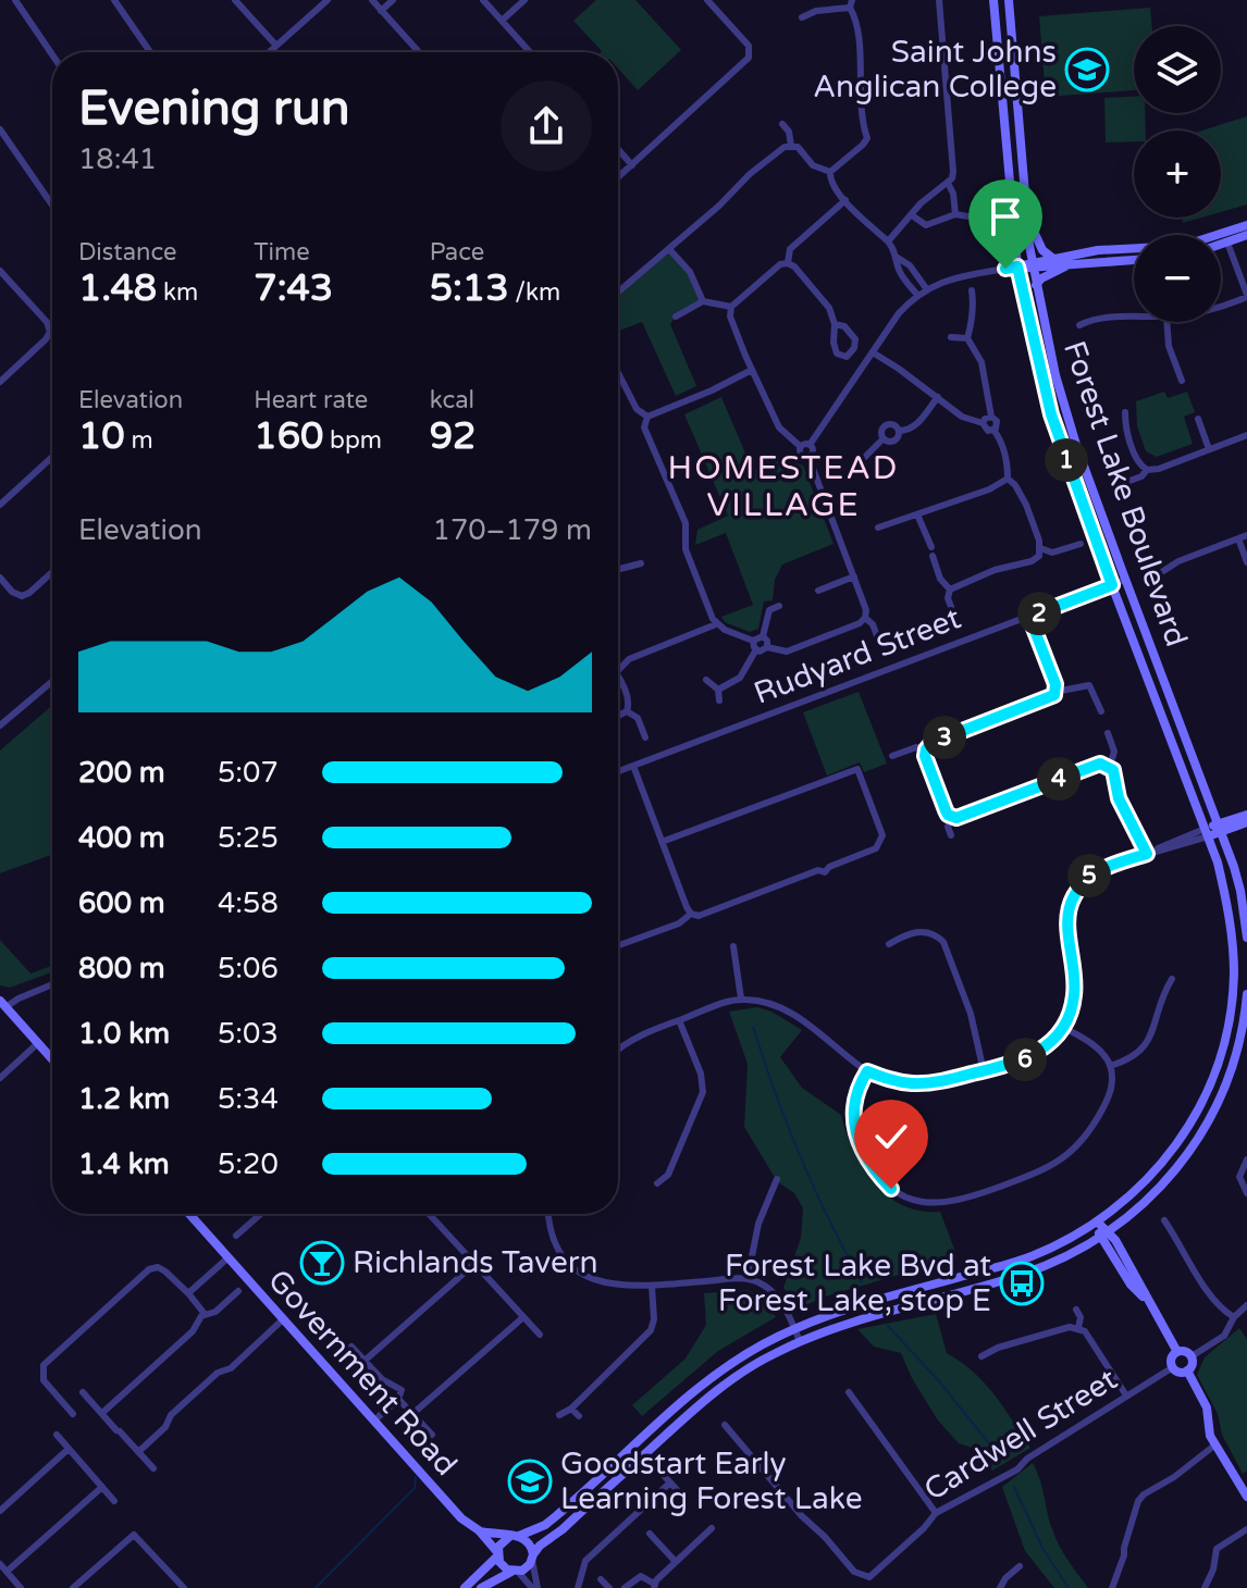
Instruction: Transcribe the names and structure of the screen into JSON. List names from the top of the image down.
{
  "streets": {
    "main road": ["Forest Lake Boulevard", "Government Road"],
    "street": ["Rudyard Street", "Cardwell Street"]
  },
  "crossings": [
    ["Forest Lake Boulevard", "Rudyard Street"],
    ["Forest Lake Boulevard", "Government Road"]
  ],
  "districts": ["HOMESTEAD VILLAGE"],
  "places": {
    "school or university": ["Saint Johns Anglican College", "Goodstart Early Learning Forest Lake"],
    "bar": ["Richlands Tavern"],
    "bus stop": ["Forest Lake Bvd at Forest Lake, stop E"]
  },
  "page": {
    "map_buttons": ["+", "−"],
    "heading": ["Evening run", "18:41"],
    "stats": [
      ["Distance", "1.48 km"],
      ["Time", "7:43"],
      ["Pace", "5:13 /km"],
      ["Elevation", "10 m"],
      ["Heart rate", "160 bpm"],
      ["kcal", "92"]
    ],
    "pins": [
      "1",
      "2",
      "3",
      "4",
      "5",
      "6"
    ],
    "chart": ["Elevation", "170–179 m"],
    "list": [
      {
        "name": "200 m",
        "note": "5:07"
      },
      {
        "name": "400 m",
        "note": "5:25"
      },
      {
        "name": "600 m",
        "note": "4:58"
      },
      {
        "name": "800 m",
        "note": "5:06"
      },
      {
        "name": "1.0 km",
        "note": "5:03"
      },
      {
        "name": "1.2 km",
        "note": "5:34"
      },
      {
        "name": "1.4 km",
        "note": "5:20"
      }
    ]
  }
}
